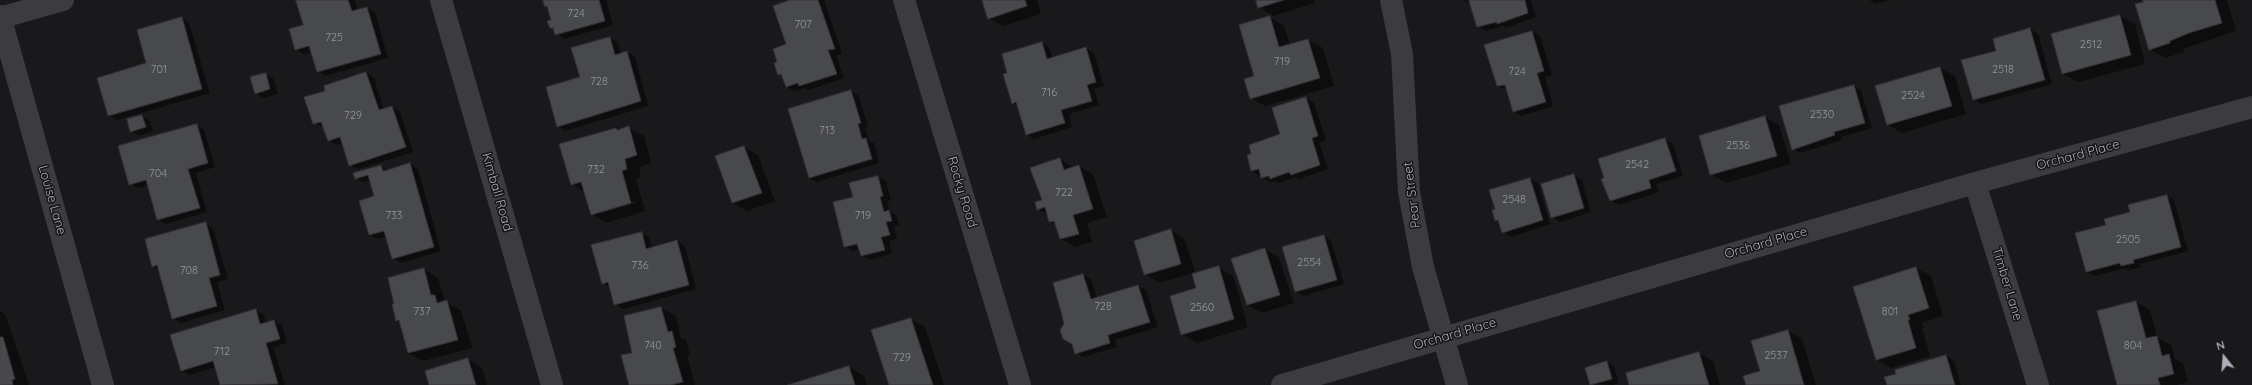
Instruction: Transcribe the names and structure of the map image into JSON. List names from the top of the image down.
{
  "streets": {
    "street": [
      "Orchard Place",
      "Kimball Road",
      "Rocky Road",
      "Pear Street",
      "Louise Lane",
      "Timber Lane"
    ]
  },
  "crossings": [
    ["Orchard Place", "Pear Street"],
    ["Orchard Place", "Timber Lane"]
  ],
  "house_numbers": [
    "724",
    "707",
    "725",
    "2512",
    "719",
    "701",
    "2518",
    "724",
    "728",
    "716",
    "2524",
    "2530",
    "729",
    "713",
    "2536",
    "2542",
    "732",
    "704",
    "722",
    "2548",
    "733",
    "719",
    "2505",
    "2554",
    "736",
    "708",
    "728",
    "2560",
    "737",
    "801",
    "740",
    "804",
    "712",
    "2537",
    "729"
  ],
  "north": "top"
}
